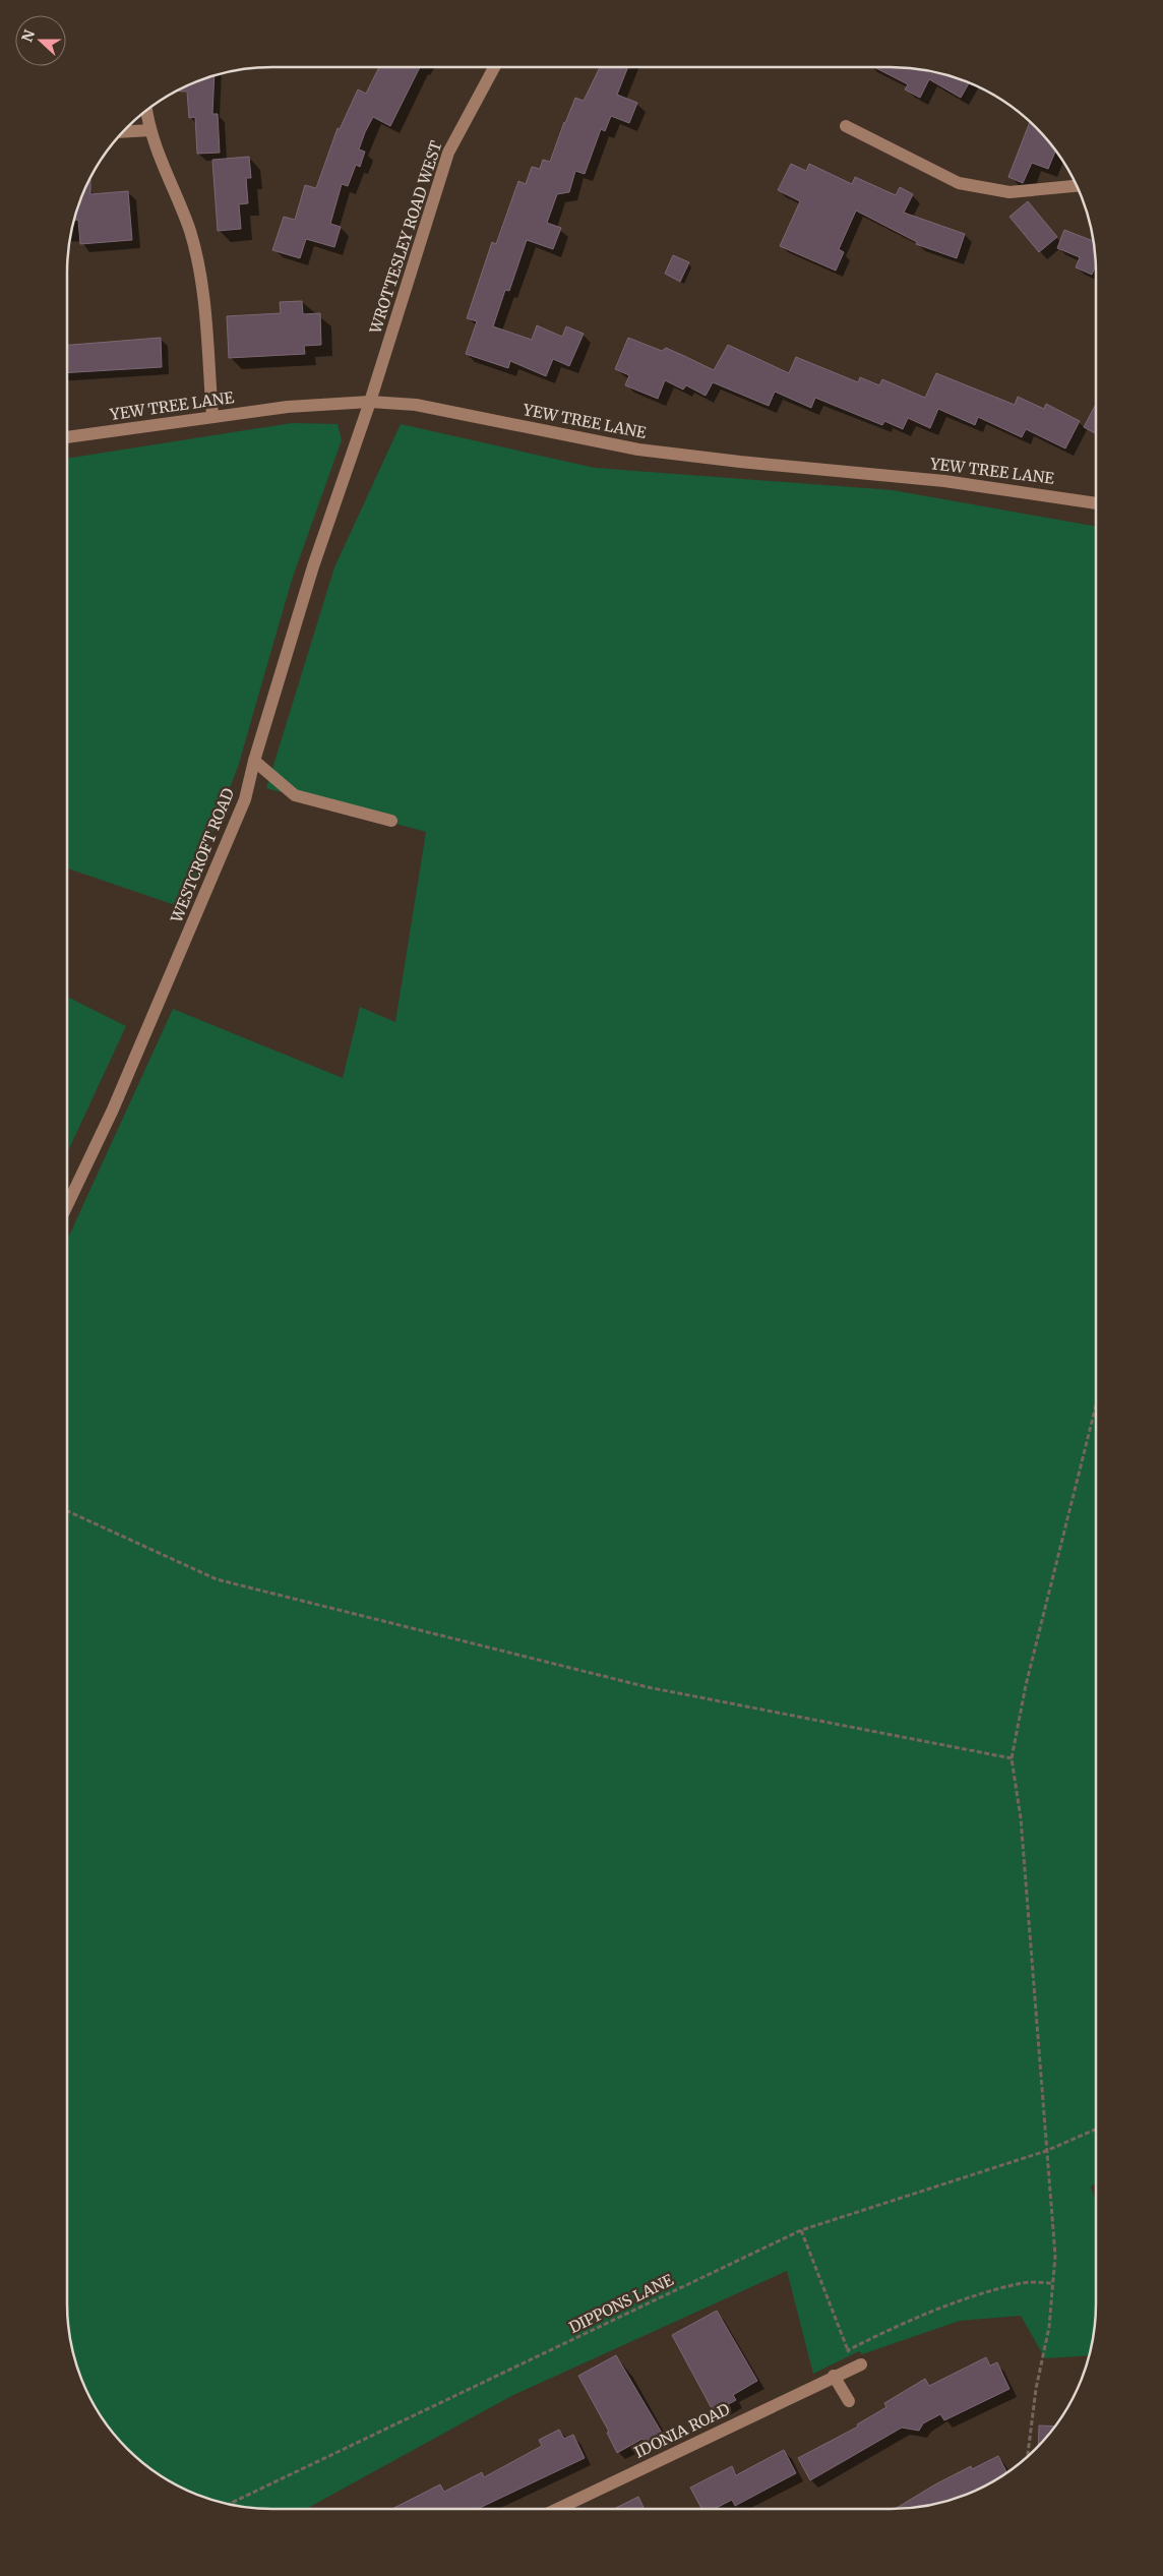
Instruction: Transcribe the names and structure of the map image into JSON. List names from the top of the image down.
{
  "streets": {
    "street": [
      "WROTTESLEY ROAD WEST",
      "YEW TREE LANE",
      "WESTCROFT ROAD",
      "IDONIA ROAD"
    ],
    "path": ["DIPPONS LANE"]
  },
  "crossings": [
    ["WROTTESLEY ROAD WEST", "YEW TREE LANE"],
    ["WROTTESLEY ROAD WEST", "WESTCROFT ROAD"],
    ["YEW TREE LANE", "WESTCROFT ROAD"]
  ],
  "north": "left"
}
